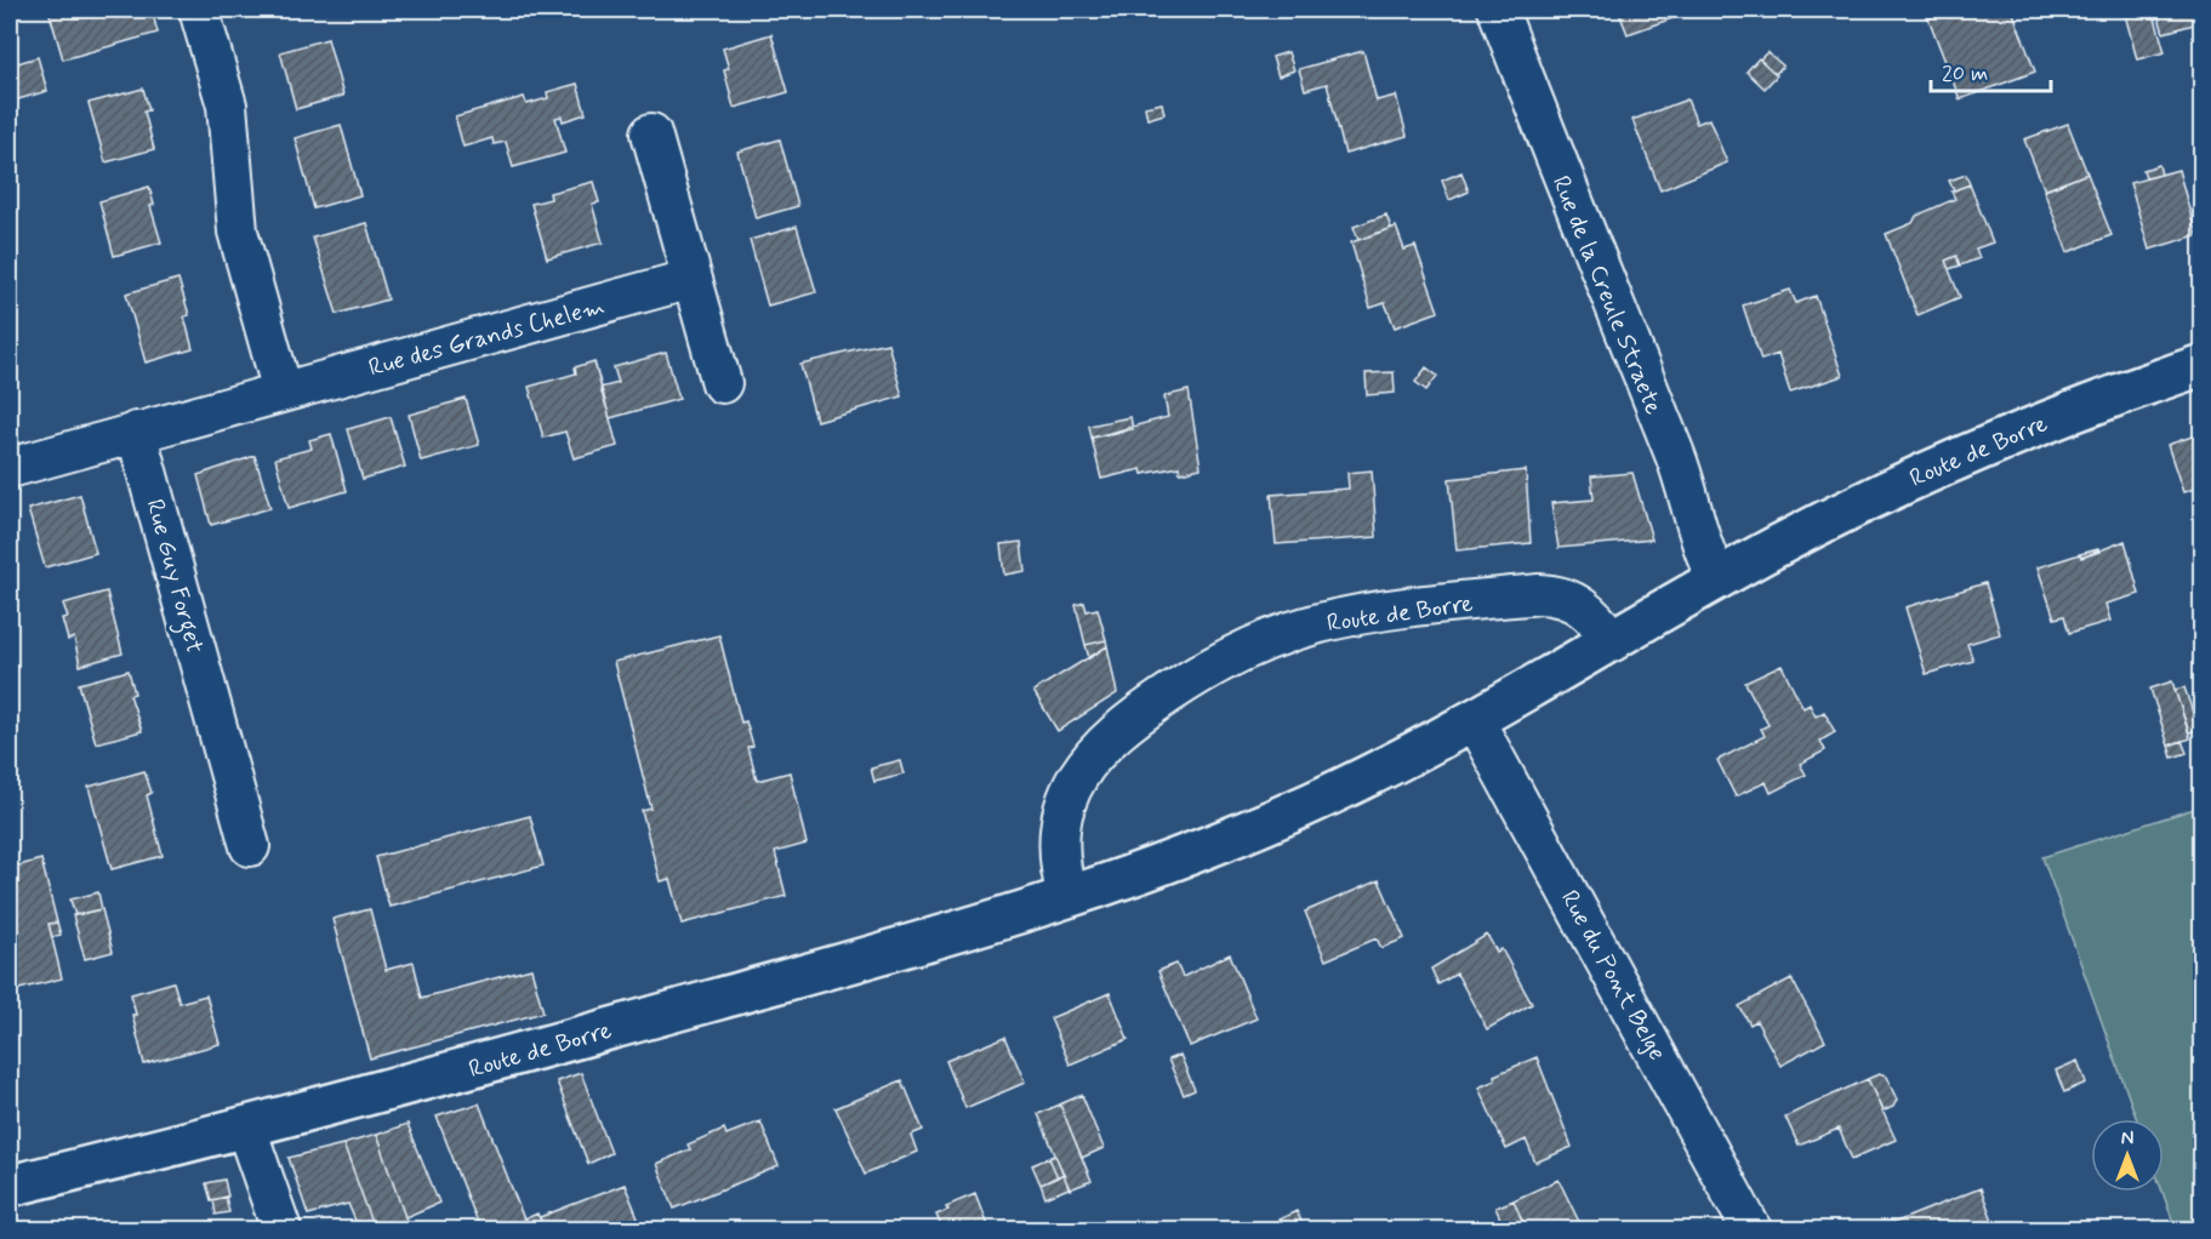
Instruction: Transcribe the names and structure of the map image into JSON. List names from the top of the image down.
{
  "streets": {
    "main road": ["Route de Borre"],
    "street": [
      "Rue de la Creule Straete",
      "Rue des Grands Chelem",
      "Rue Guy Forget",
      "Rue du Pont Belge"
    ]
  },
  "crossings": [
    ["Rue de la Creule Straete", "Route de Borre"],
    ["Rue des Grands Chelem", "Rue Guy Forget"],
    ["Route de Borre", "Rue du Pont Belge"]
  ],
  "scale_bar": "20 m",
  "north": "top"
}
